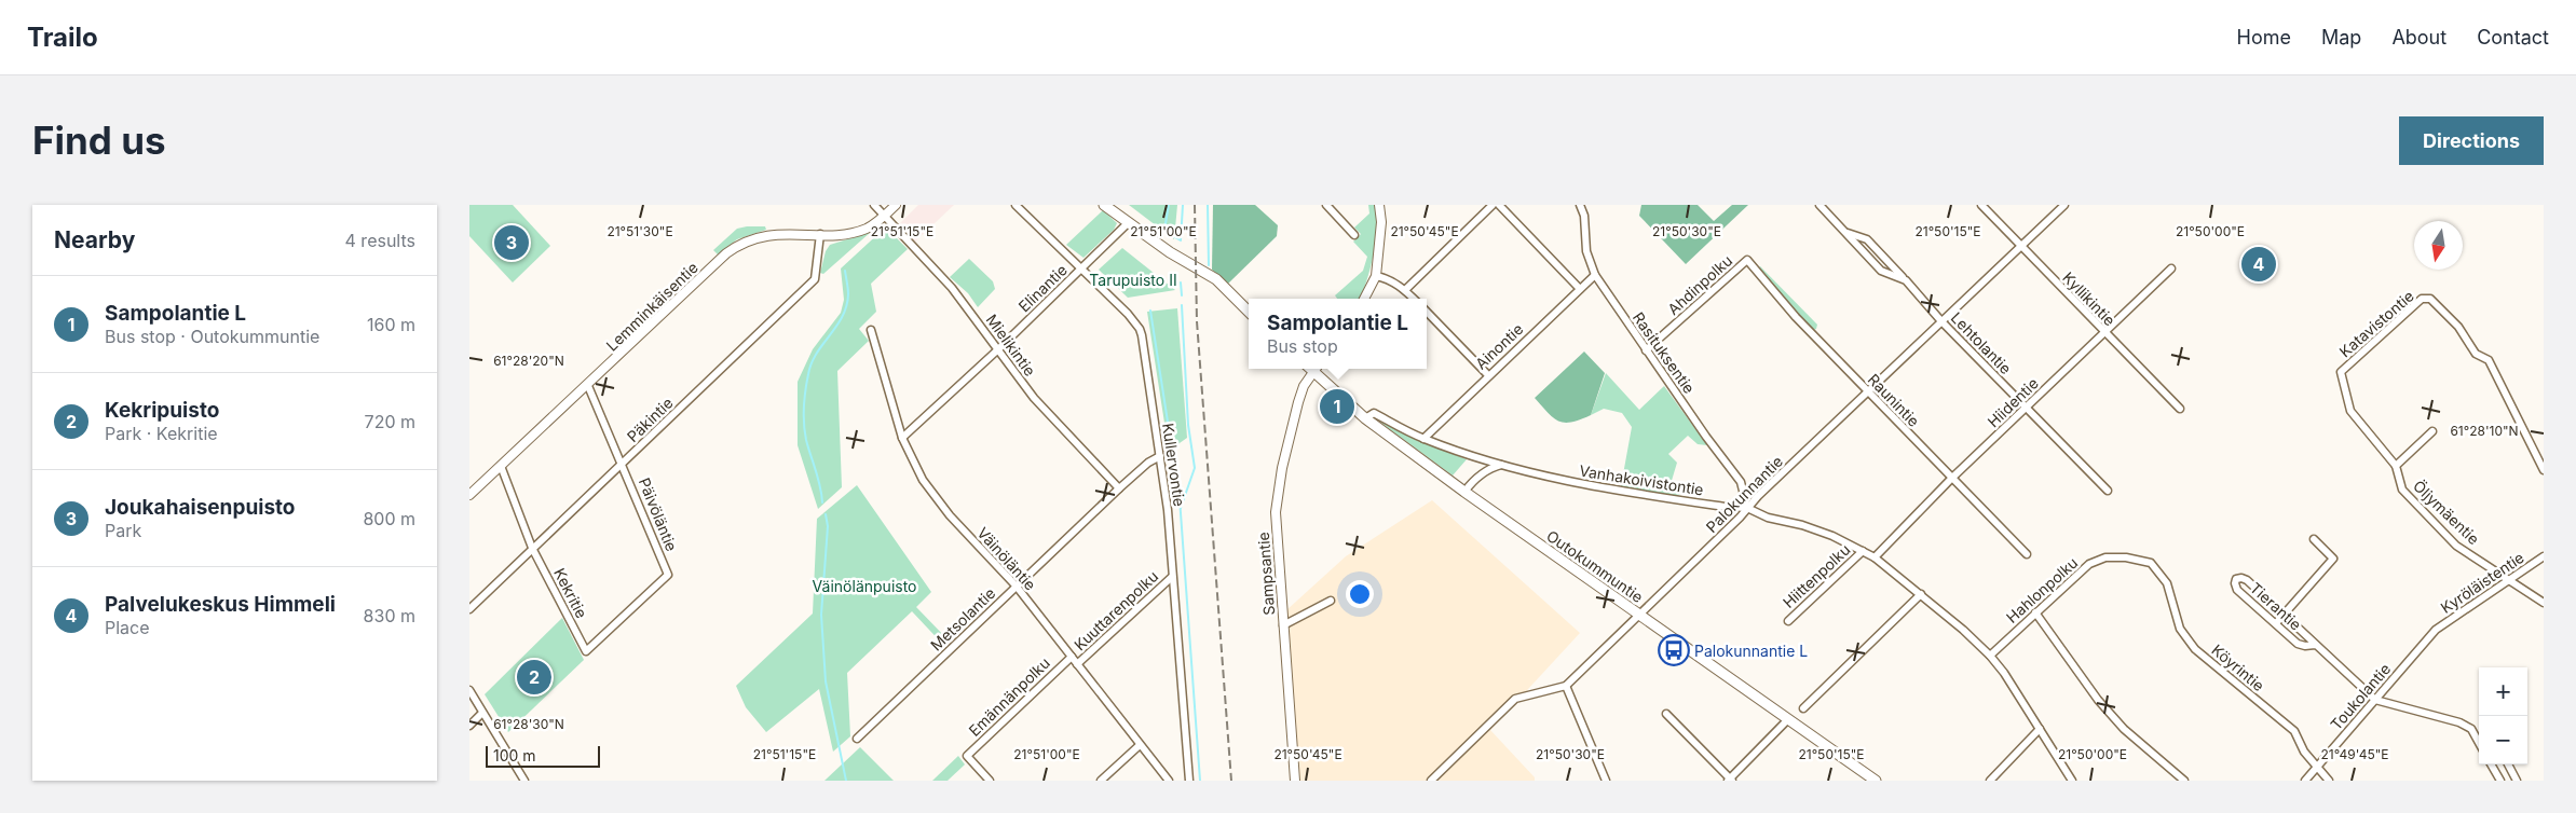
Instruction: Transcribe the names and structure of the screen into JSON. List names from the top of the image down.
{
  "streets": {
    "main road": ["Outokummuntie"],
    "street": [
      "Ahdinpolku",
      "Elinantie",
      "Kyllikintie",
      "Lemminkäisentie",
      "Katavistontie",
      "Lehtolantie",
      "Mielikintie",
      "Ainontie",
      "Rasituksentie",
      "Raunintie",
      "Hiidentie",
      "Päkintie",
      "Kullervontie",
      "Vanhakoivistontie",
      "Palokunnantie",
      "Öljymäentie",
      "Päivöläntie",
      "Väinöläntie",
      "Sampsantie",
      "Hiittenpolku",
      "Kyröläistentie",
      "Hahlonpolku",
      "Kekritie",
      "Tierantie",
      "Kuuttarenpolku",
      "Metsolantie",
      "Köyrintie",
      "Emännänpolku",
      "Toukolantie"
    ]
  },
  "crossings": [
    ["Ahdinpolku", "Rasituksentie"],
    ["Ahdinpolku", "Raunintie"],
    ["Elinantie", "Mielikintie"],
    ["Elinantie", "Kullervontie"],
    ["Elinantie", "Väinöläntie"],
    ["Kyllikintie", "Hiidentie"],
    ["Kyllikintie", "Palokunnantie"],
    ["Lemminkäisentie", "Mielikintie"],
    ["Lemminkäisentie", "Päkintie"],
    ["Lemminkäisentie", "Päivöläntie"],
    ["Lemminkäisentie", "Kekritie"],
    ["Katavistontie", "Öljymäentie"],
    ["Lehtolantie", "Hiidentie"],
    ["Lehtolantie", "Palokunnantie"],
    ["Mielikintie", "Metsolantie"],
    ["Ainontie", "Rasituksentie"],
    ["Ainontie", "Vanhakoivistontie"],
    ["Rasituksentie", "Vanhakoivistontie"],
    ["Rasituksentie", "Palokunnantie"],
    ["Raunintie", "Hiidentie"],
    ["Raunintie", "Palokunnantie"],
    ["Hiidentie", "Vanhakoivistontie"],
    ["Päkintie", "Päivöläntie"],
    ["Päkintie", "Kekritie"],
    ["Kullervontie", "Kuuttarenpolku"],
    ["Kullervontie", "Metsolantie"],
    ["Vanhakoivistontie", "Palokunnantie"],
    ["Vanhakoivistontie", "Outokummuntie"],
    ["Vanhakoivistontie", "Hiittenpolku"],
    ["Vanhakoivistontie", "Hahlonpolku"],
    ["Palokunnantie", "Outokummuntie"],
    ["Öljymäentie", "Kyröläistentie"],
    ["Päivöläntie", "Kekritie"],
    ["Väinöläntie", "Kuuttarenpolku"],
    ["Väinöläntie", "Metsolantie"],
    ["Väinöläntie", "Emännänpolku"],
    ["Kyröläistentie", "Toukolantie"],
    ["Hahlonpolku", "Köyrintie"],
    ["Tierantie", "Toukolantie"],
    ["Köyrintie", "Toukolantie"]
  ],
  "parks": ["Tarupuisto II", "Väinölänpuisto"],
  "places": {
    "bus stop": ["Palokunnantie L"]
  },
  "scale_bar": "100 m",
  "north": "bottom",
  "page": {
    "header": "Trailo",
    "nav": [
      "Home",
      "Map",
      "About",
      "Contact"
    ],
    "buttons": "Directions",
    "title": "Find us",
    "heading": ["Nearby", "4 results"],
    "pins": [
      "3",
      "4",
      "1",
      "2"
    ],
    "list": [
      {
        "mark": "1",
        "name": "Sampolantie L",
        "note": "Bus stop · Outokummuntie",
        "value": "160 m"
      },
      {
        "mark": "2",
        "name": "Kekripuisto",
        "note": "Park · Kekritie",
        "value": "720 m"
      },
      {
        "mark": "3",
        "name": "Joukahaisenpuisto",
        "note": "Park",
        "value": "800 m"
      },
      {
        "mark": "4",
        "name": "Palvelukeskus Himmeli",
        "note": "Place",
        "value": "830 m"
      }
    ],
    "popup": ["Sampolantie L", "Bus stop"],
    "map_buttons": ["+", "−"],
    "scale": "100 m"
  },
  "coordinates": [
    "21°51'30\"E",
    "21°51'15\"E",
    "21°51'00\"E",
    "21°50'45\"E",
    "21°50'30\"E",
    "21°50'15\"E",
    "21°50'00\"E",
    "61°28'20\"N",
    "61°28'10\"N",
    "61°28'30\"N",
    "21°49'45\"E"
  ]
}
